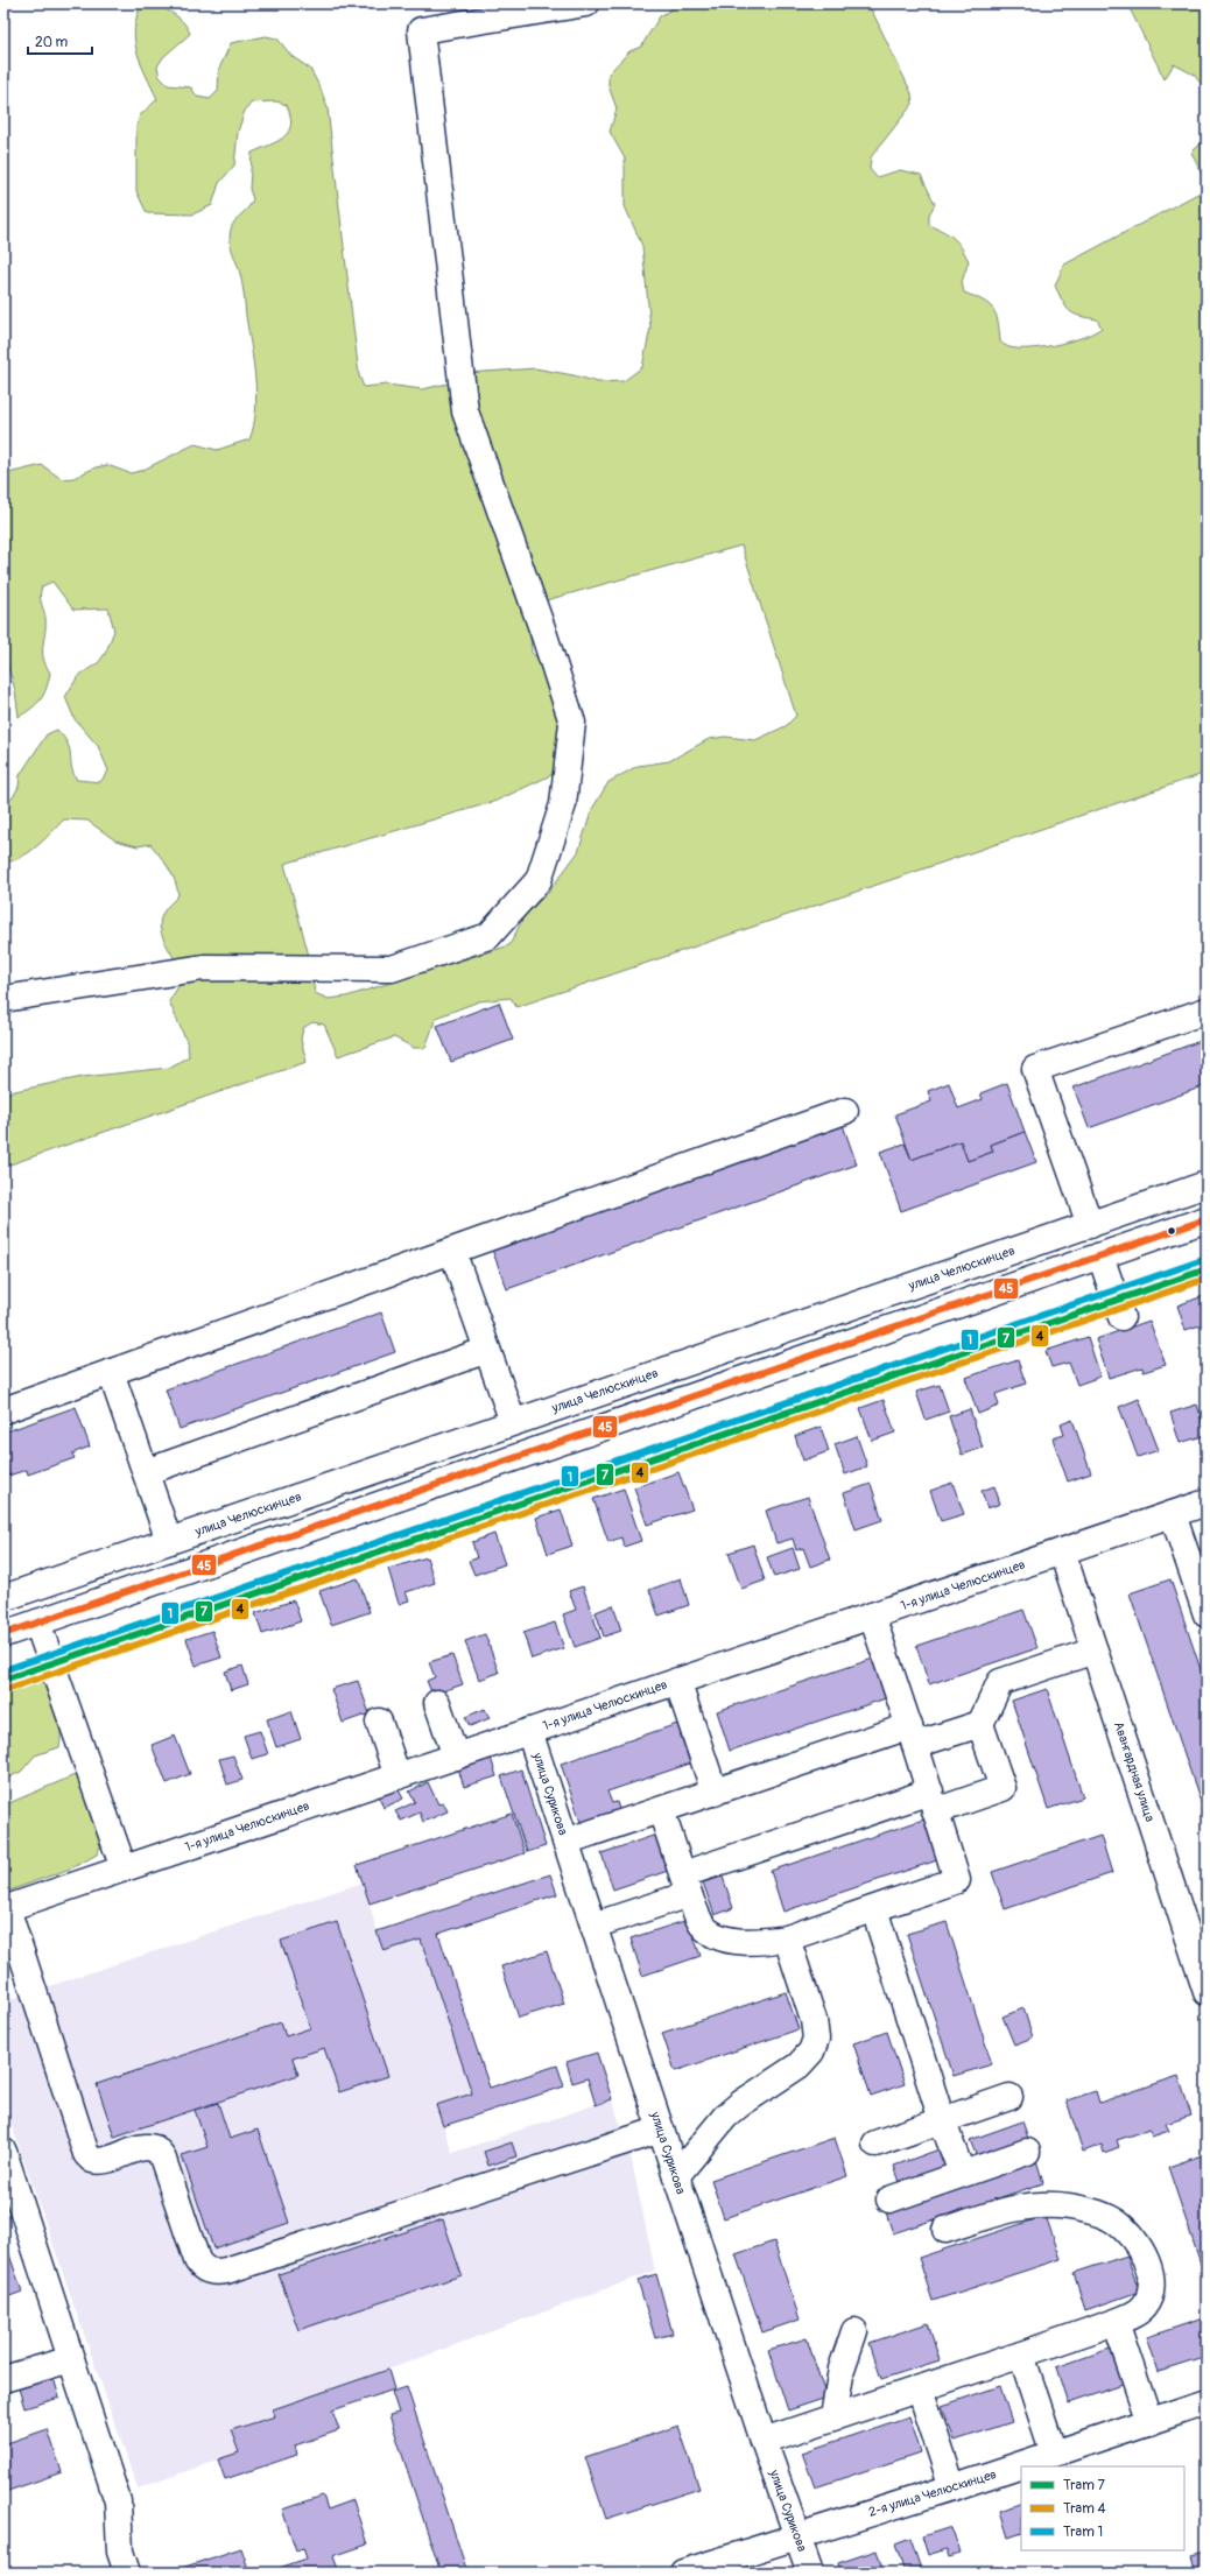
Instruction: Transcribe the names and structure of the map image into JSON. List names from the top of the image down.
{
  "streets": {
    "street": [
      "улица Челюскинцев",
      "1-я улица Челюскинцев",
      "Авангардная улица",
      "улица Сурикова",
      "2-я улица Челюскинцев"
    ]
  },
  "crossings": [
    ["1-я улица Челюскинцев", "Авангардная улица"],
    ["1-я улица Челюскинцев", "улица Сурикова"],
    ["улица Сурикова", "2-я улица Челюскинцев"]
  ],
  "lines": [
    "transit line 45",
    "tram line 1",
    "tram line 7",
    "tram line 4"
  ],
  "legend": ["Tram 7", "Tram 4", "Tram 1"],
  "scale_bar": "20 m"
}
